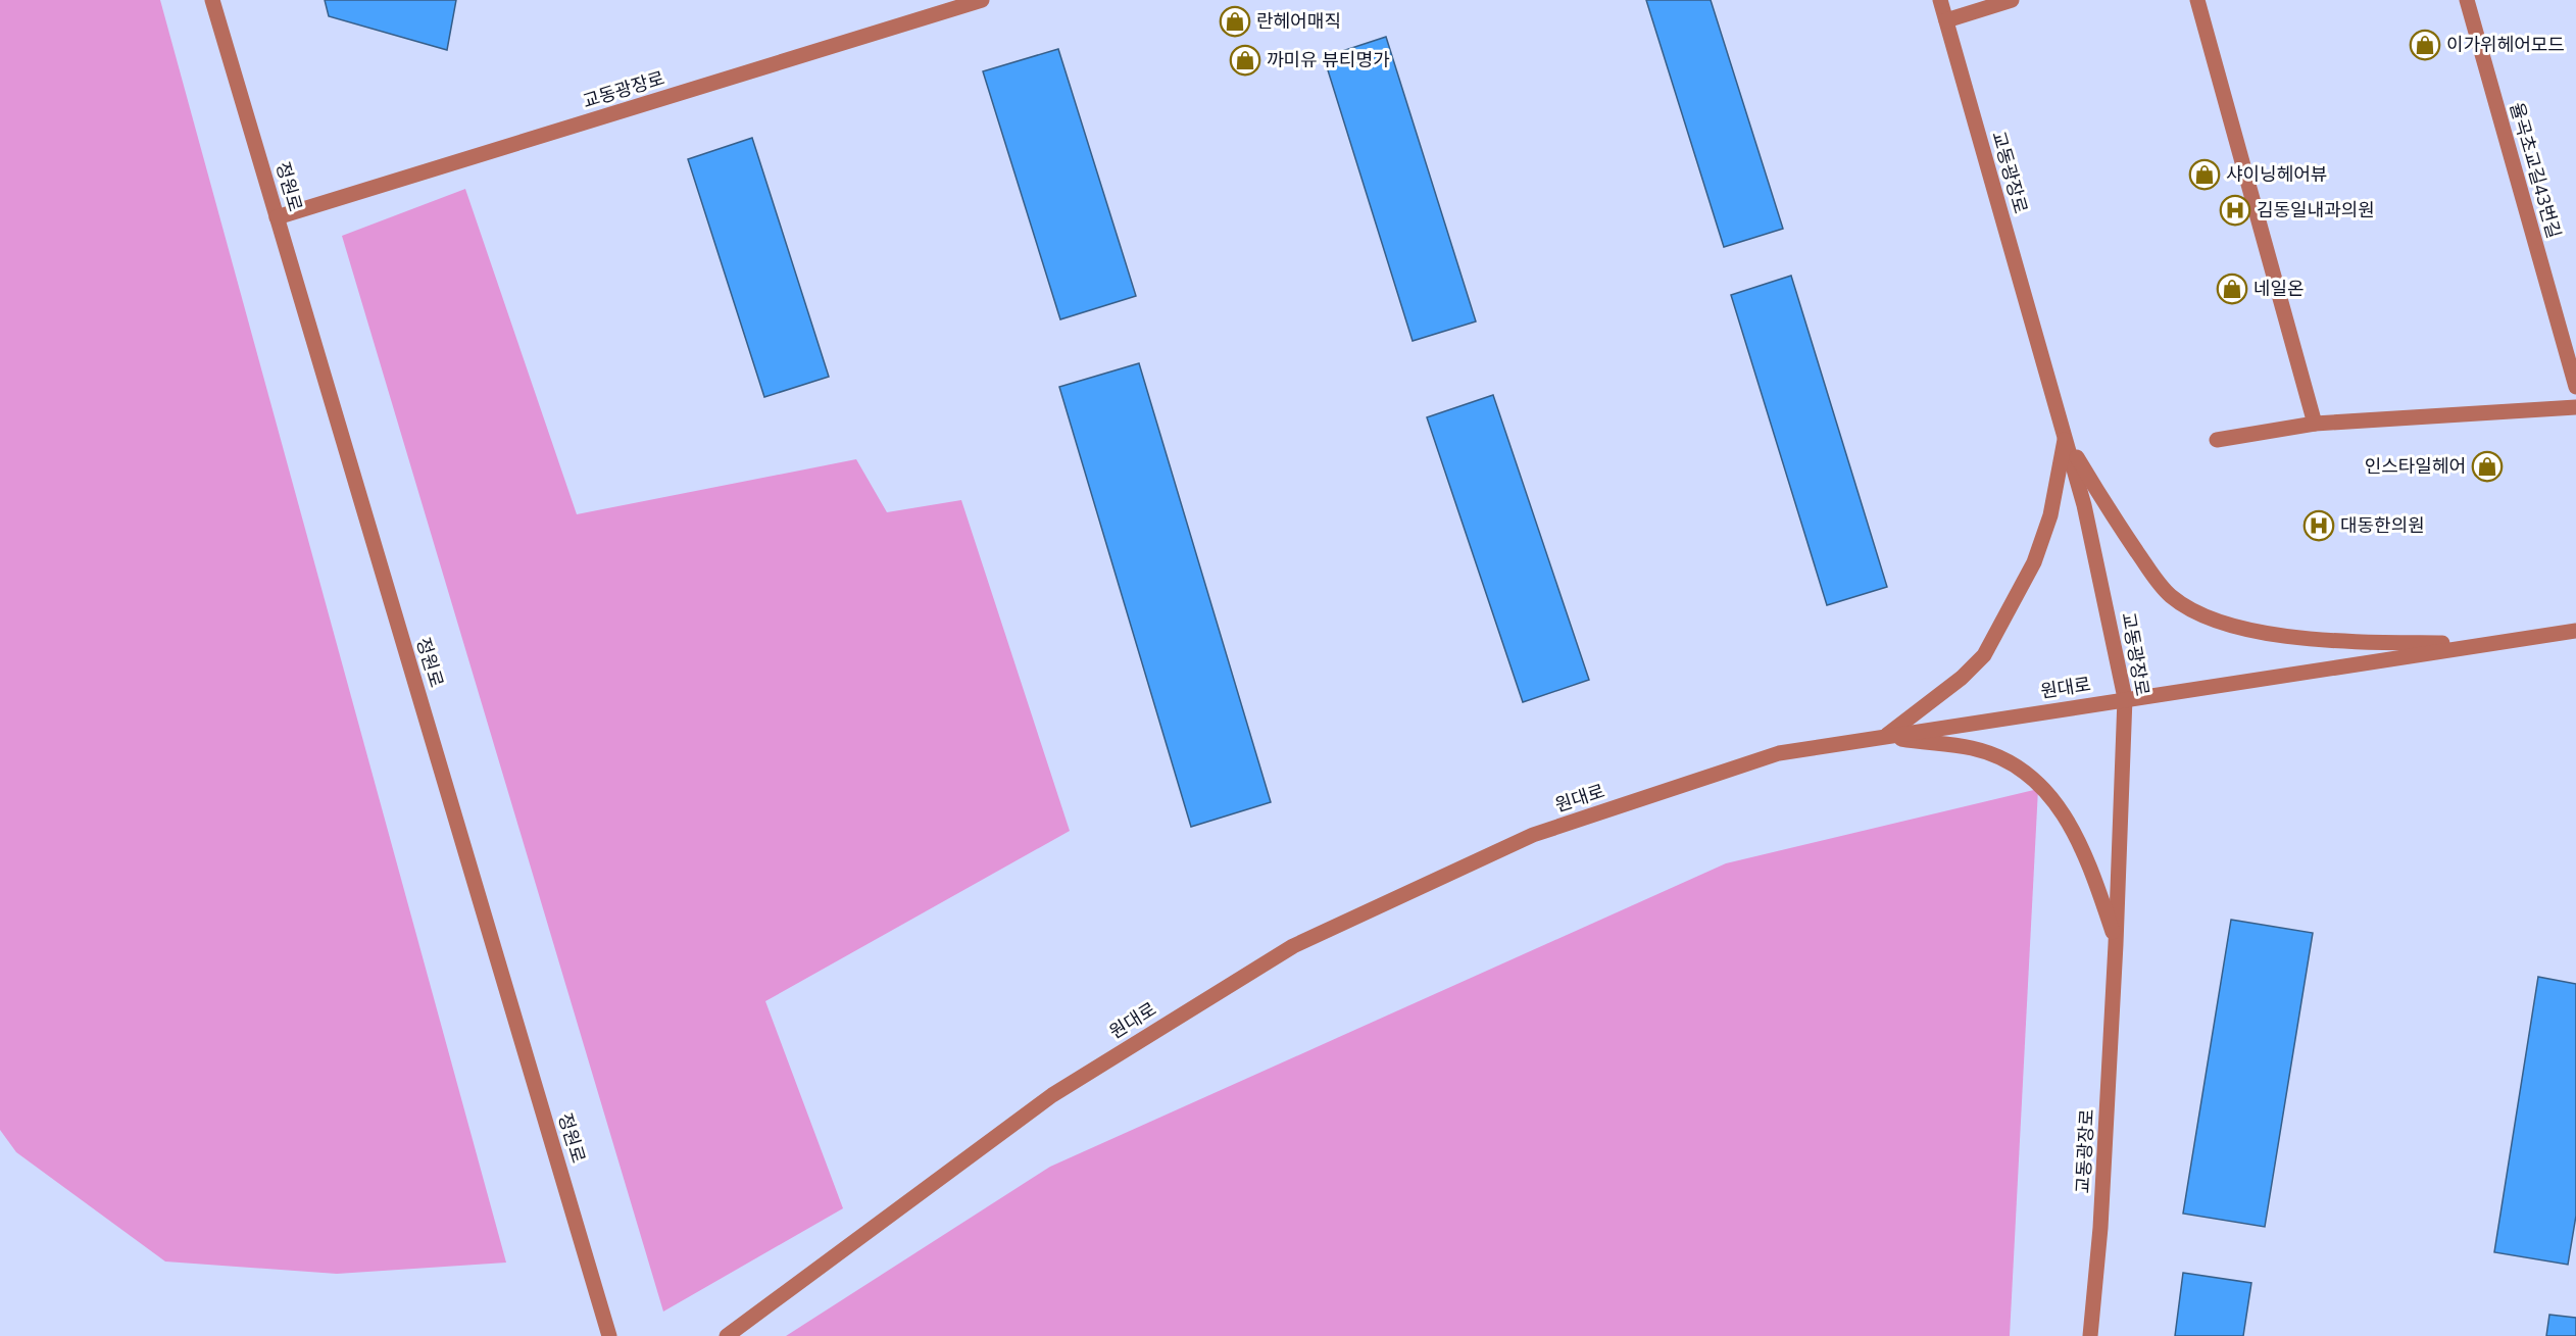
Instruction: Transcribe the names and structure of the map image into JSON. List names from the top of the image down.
{
  "streets": {
    "street": [
      "교동광장로",
      "율곡초교길43번길",
      "정원로",
      "원대로"
    ]
  },
  "crossings": [
    ["교동광장로", "정원로"],
    ["교동광장로", "원대로"]
  ],
  "places": {
    "shop": [
      "란헤어매직",
      "이가위헤어모드",
      "까미유 뷰티명가",
      "샤이닝헤어뷰",
      "네일온",
      "인스타일헤어"
    ],
    "hospital": ["김동일내과의원", "대동한의원"]
  }
}
